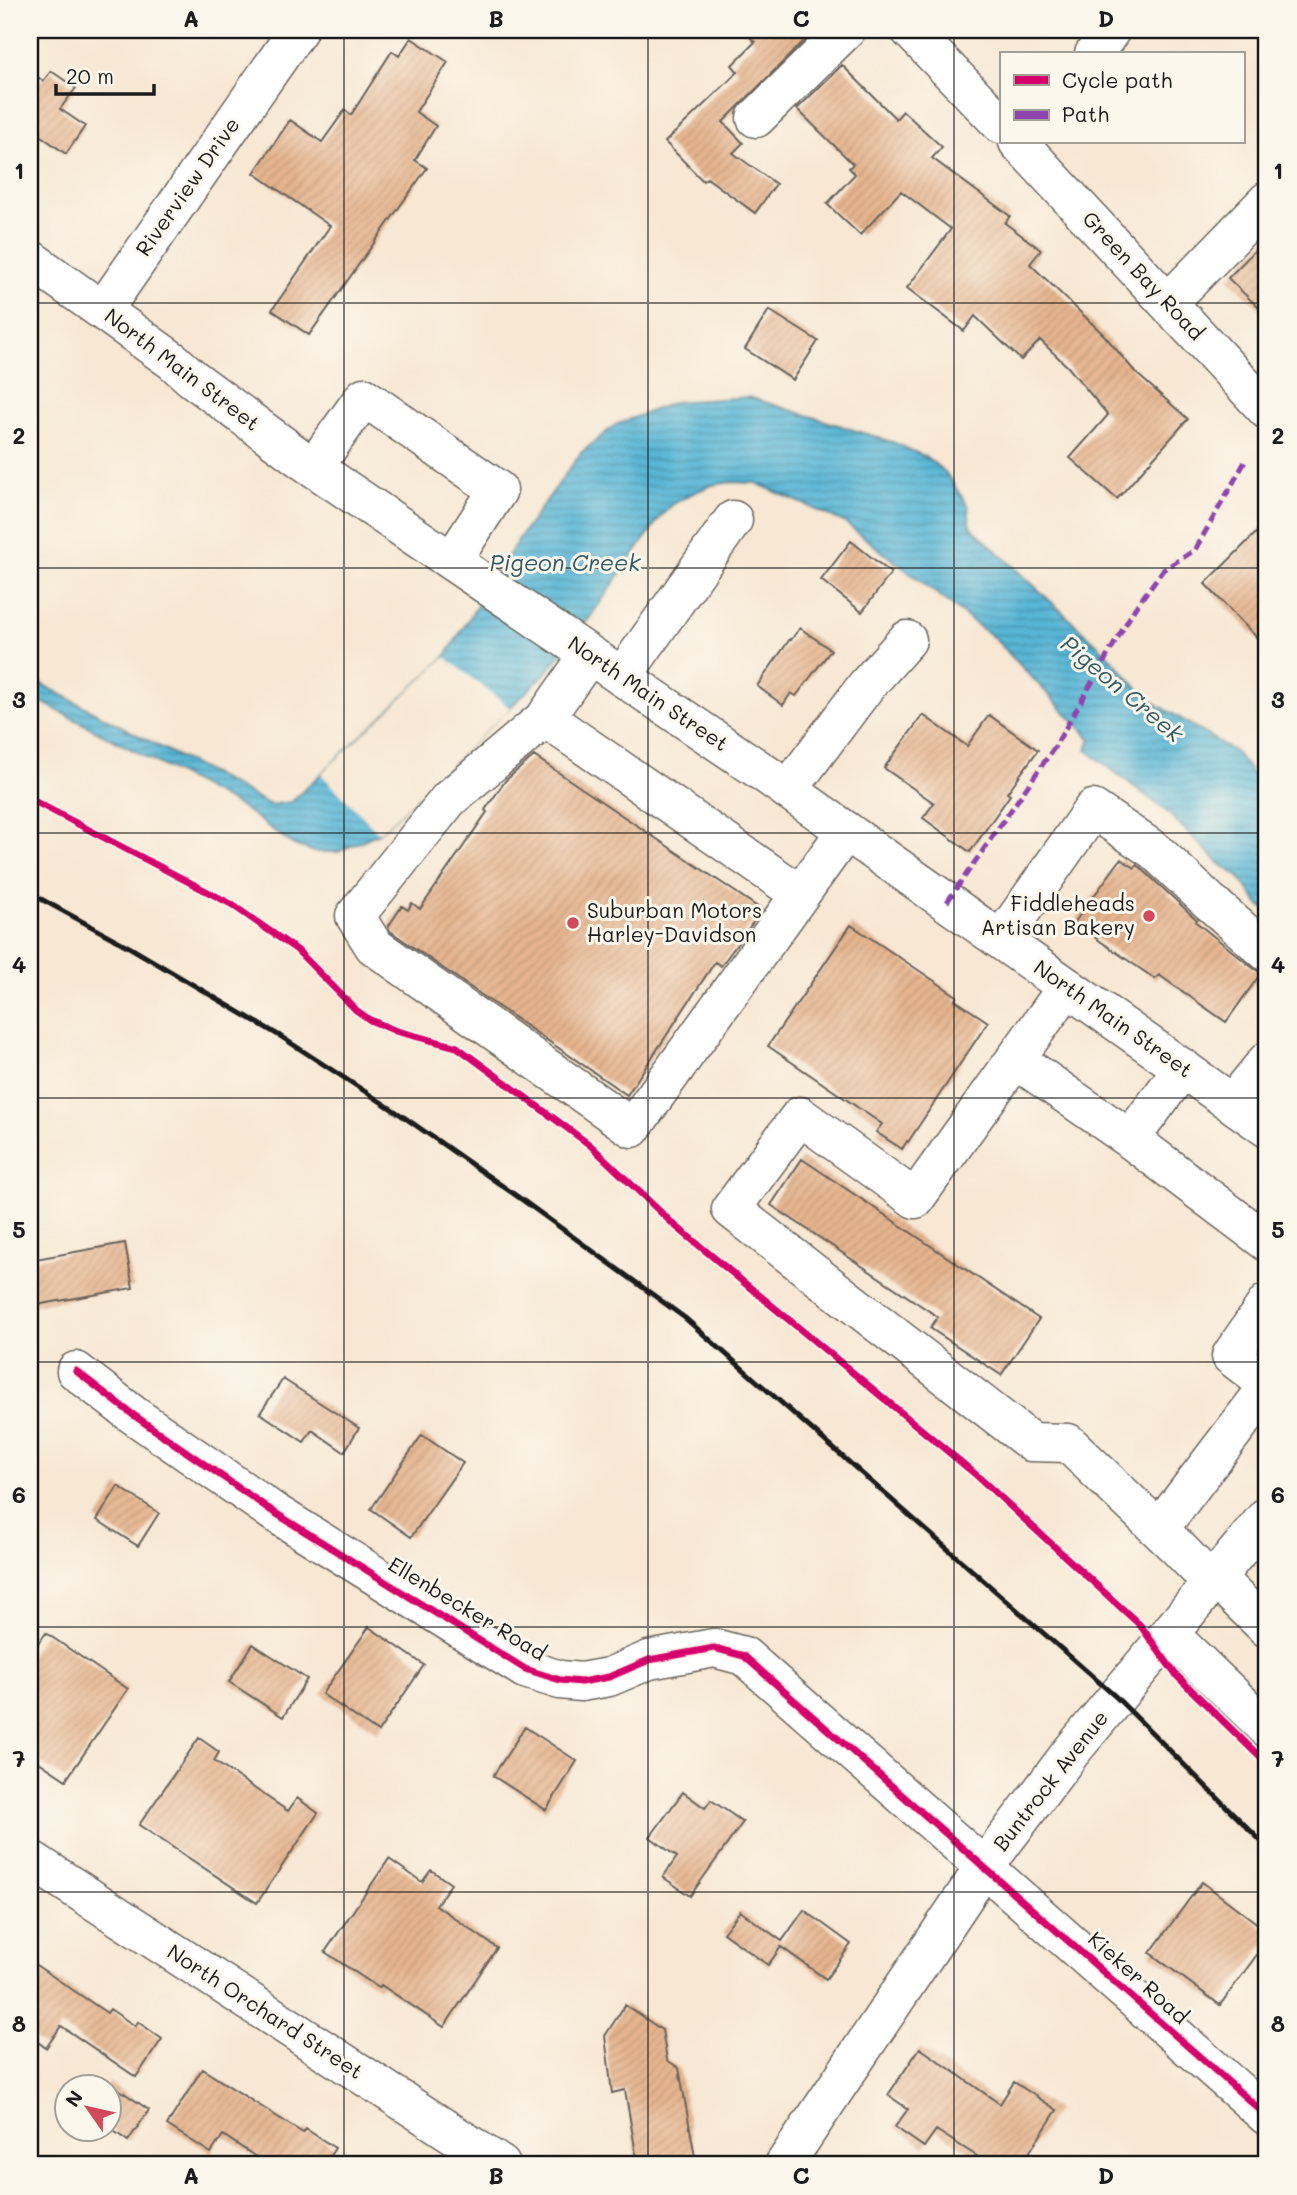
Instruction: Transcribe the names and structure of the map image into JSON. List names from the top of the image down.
{
  "streets": {
    "street": [
      "Riverview Drive",
      "Green Bay Road",
      "North Main Street",
      "Ellenbecker Road",
      "Buntrock Avenue",
      "Kieker Road",
      "North Orchard Street"
    ]
  },
  "crossings": [
    ["Riverview Drive", "North Main Street"],
    ["Ellenbecker Road", "Buntrock Avenue"],
    ["Ellenbecker Road", "Kieker Road"],
    ["Buntrock Avenue", "Kieker Road"]
  ],
  "water": ["Pigeon Creek"],
  "places": ["Fiddleheads Artisan Bakery", "Suburban Motors Harley-Davidson"],
  "legend": ["Cycle path", "Path"],
  "scale_bar": "20 m",
  "north": "top left",
  "grid": {
    "columns": [
      "A",
      "B",
      "C",
      "D"
    ],
    "rows": [
      "1",
      "2",
      "3",
      "4",
      "5",
      "6",
      "7",
      "8"
    ]
  }
}
